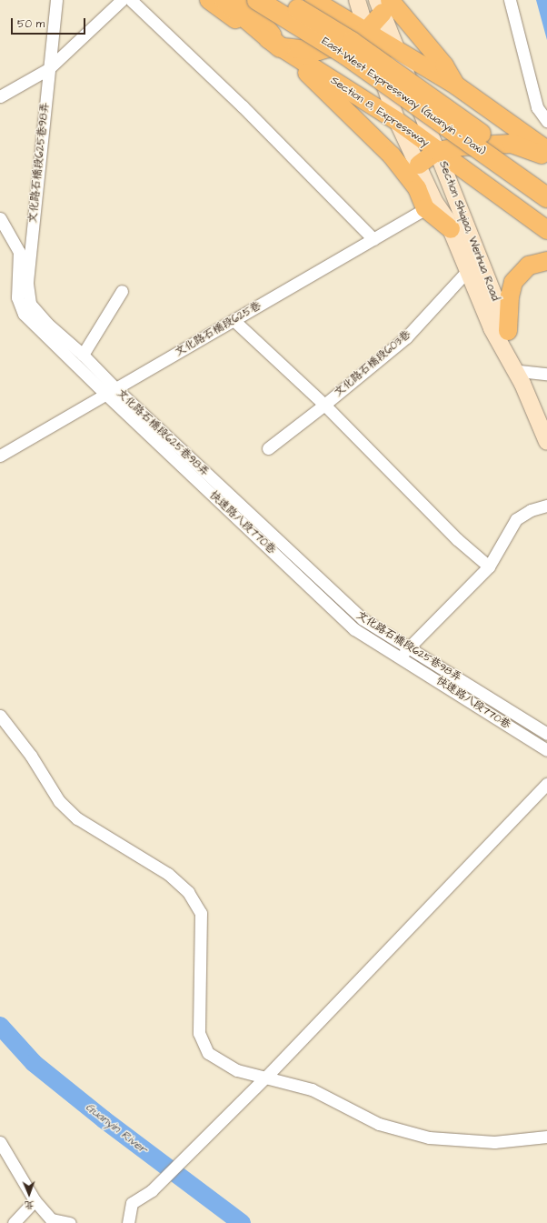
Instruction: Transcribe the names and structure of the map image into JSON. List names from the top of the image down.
{
  "streets": {
    "highway": ["East-West Expressway (Guanyin - Daxi)"],
    "main road": ["Section 8, Expressway", "Section Shiqiao, Wenhua Road"],
    "street": [
      "文化路石橋段625巷98弄",
      "文化路石橋段625巷",
      "文化路石橋段603巷",
      "快速路八段770巷"
    ]
  },
  "crossings": [
    ["Section 8, Expressway", "Section Shiqiao, Wenhua Road"],
    ["文化路石橋段625巷98弄", "文化路石橋段625巷"],
    ["文化路石橋段625巷98弄", "快速路八段770巷"],
    ["Section Shiqiao, Wenhua Road", "文化路石橋段625巷"],
    ["Section Shiqiao, Wenhua Road", "文化路石橋段603巷"],
    ["文化路石橋段625巷", "快速路八段770巷"]
  ],
  "water": ["Guanyin River"],
  "scale_bar": "50 m",
  "north": "bottom"
}
